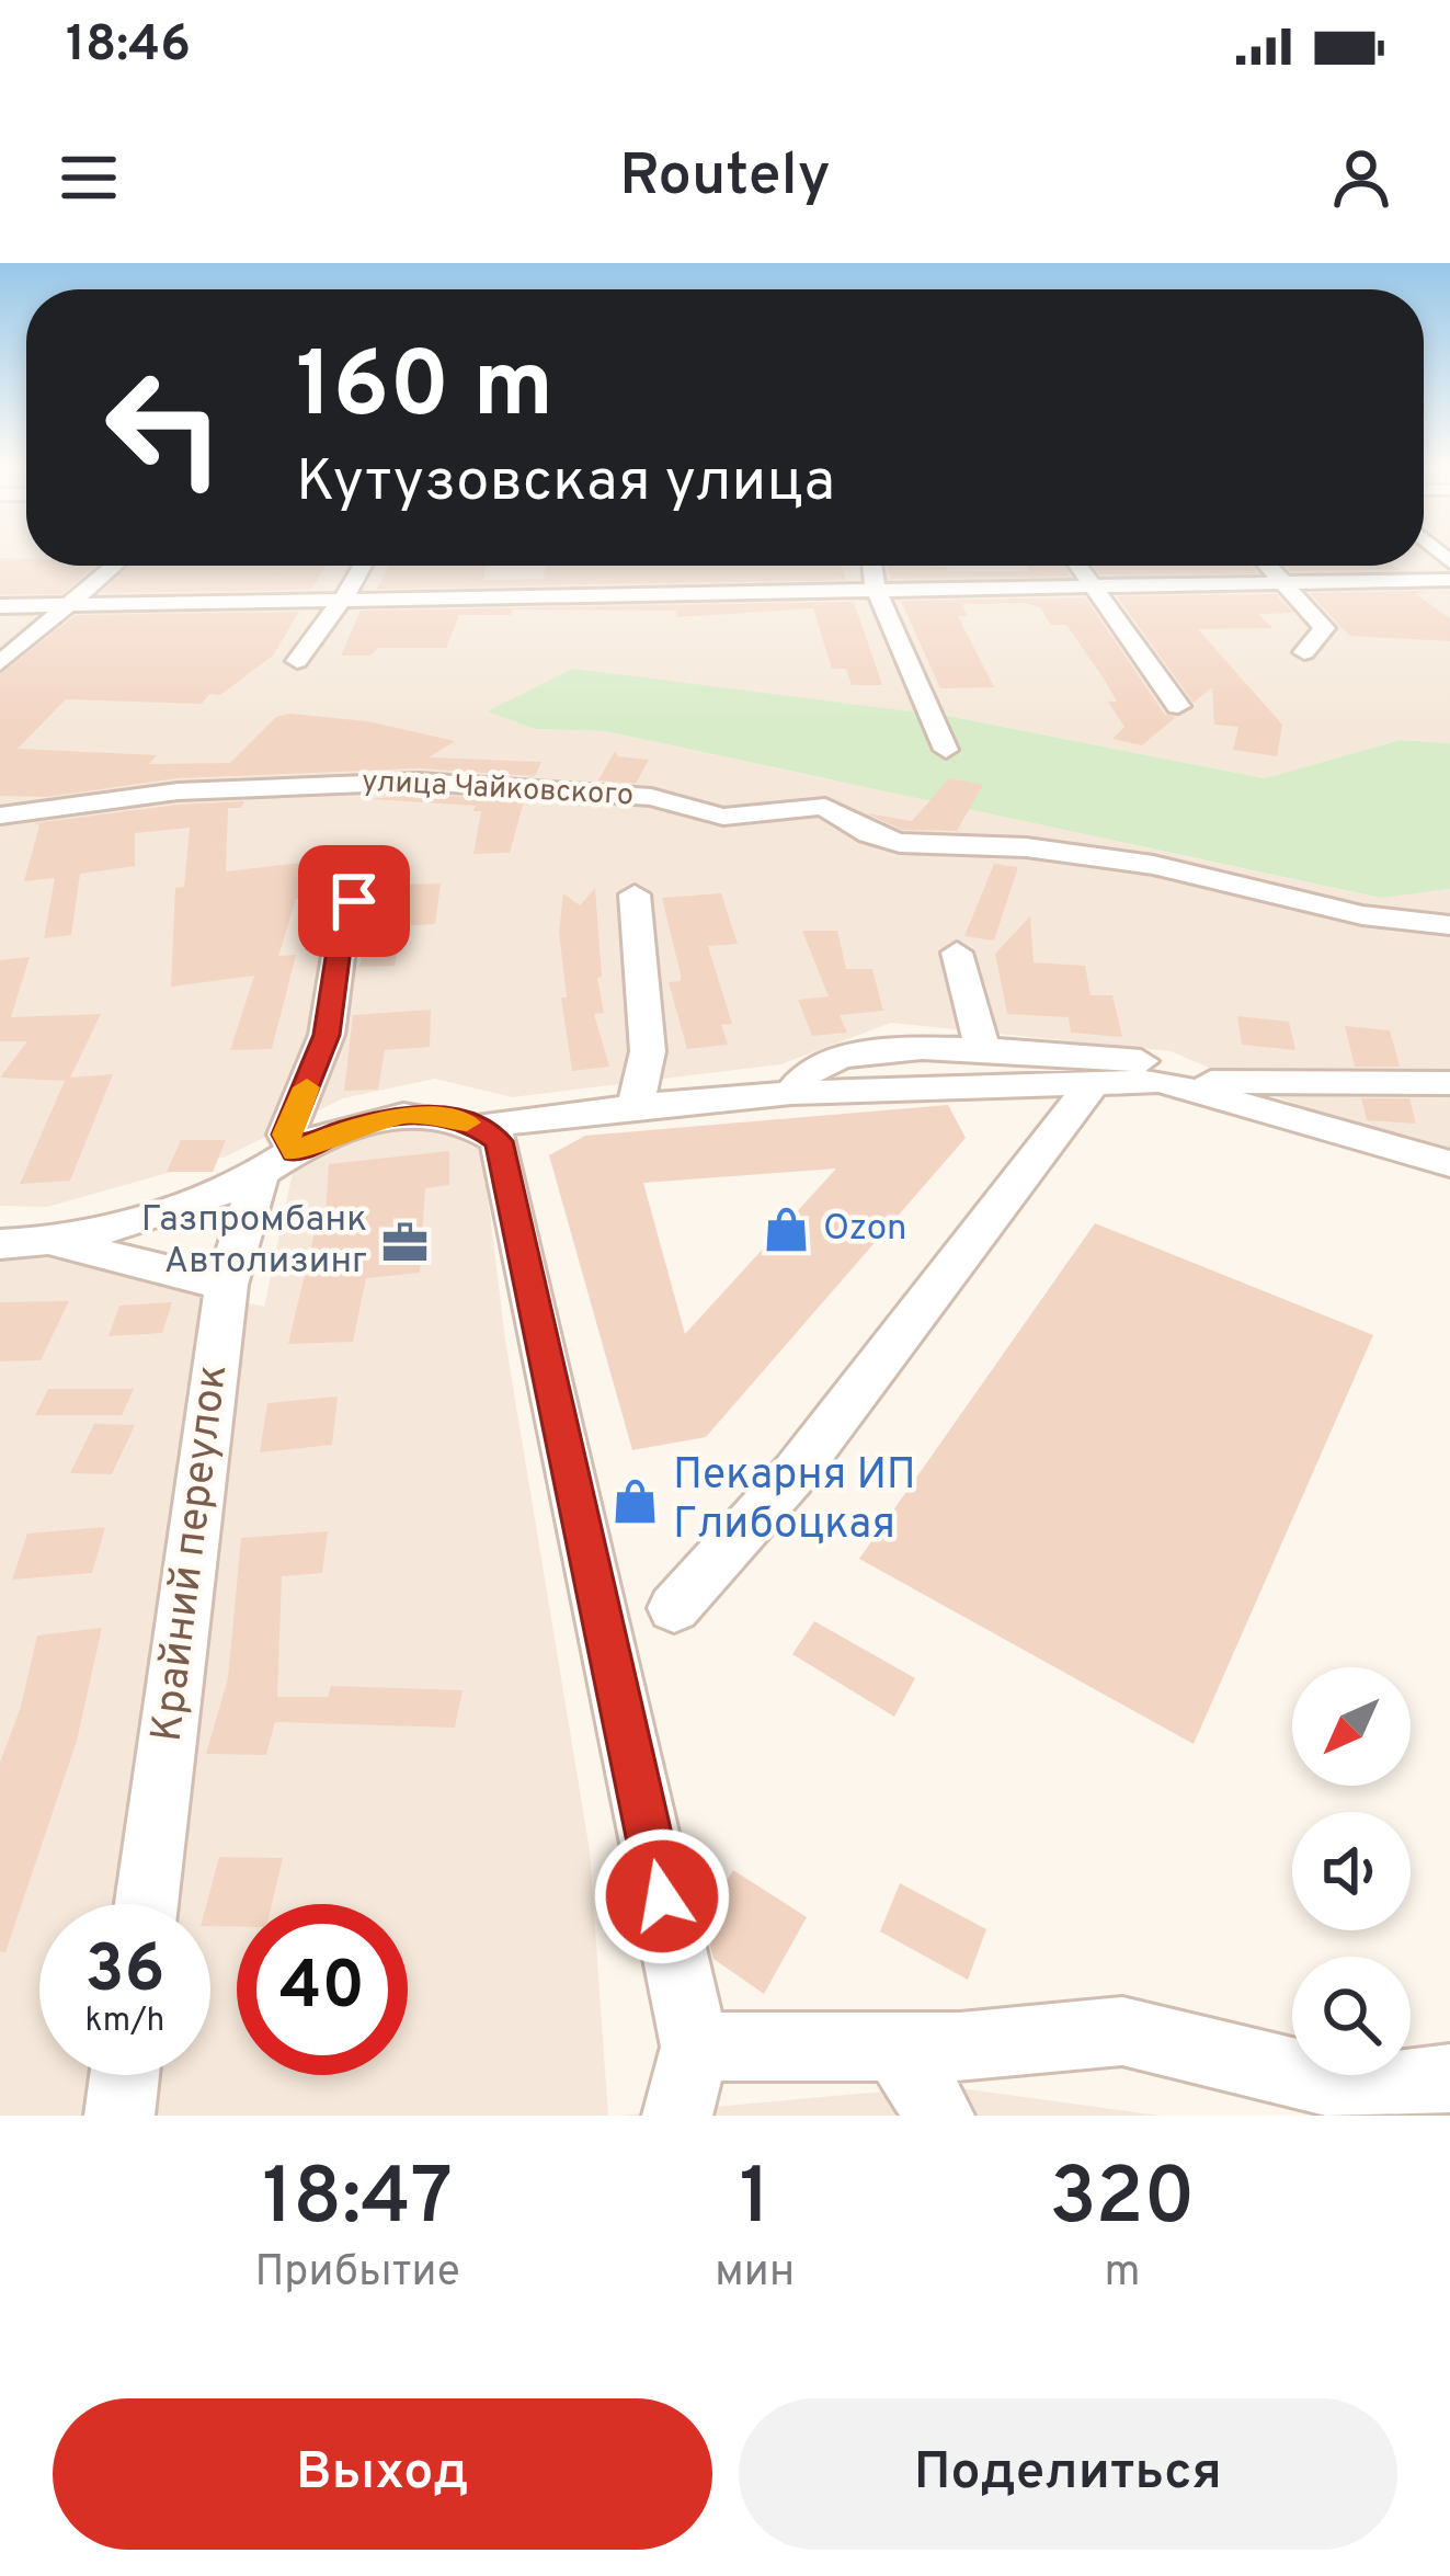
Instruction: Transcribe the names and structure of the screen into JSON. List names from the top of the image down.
{
  "streets": {
    "street": ["улица Чайковского", "Крайний переулок"]
  },
  "places": {
    "shop": ["Ozon", "Пекарня ИП Глибоцкая"],
    "office": ["Газпромбанк Автолизинг"]
  },
  "north": "bottom left",
  "page": {
    "status": "18:46",
    "header": "Routely",
    "turn": ["160 m", "Кутузовская улица"],
    "speed": "36 km/h",
    "limit": "40",
    "eta": [
      "18:47",
      "Прибытие",
      "1",
      "мин",
      "320",
      "m"
    ],
    "buttons": ["Выход", "Поделиться"]
  }
}
